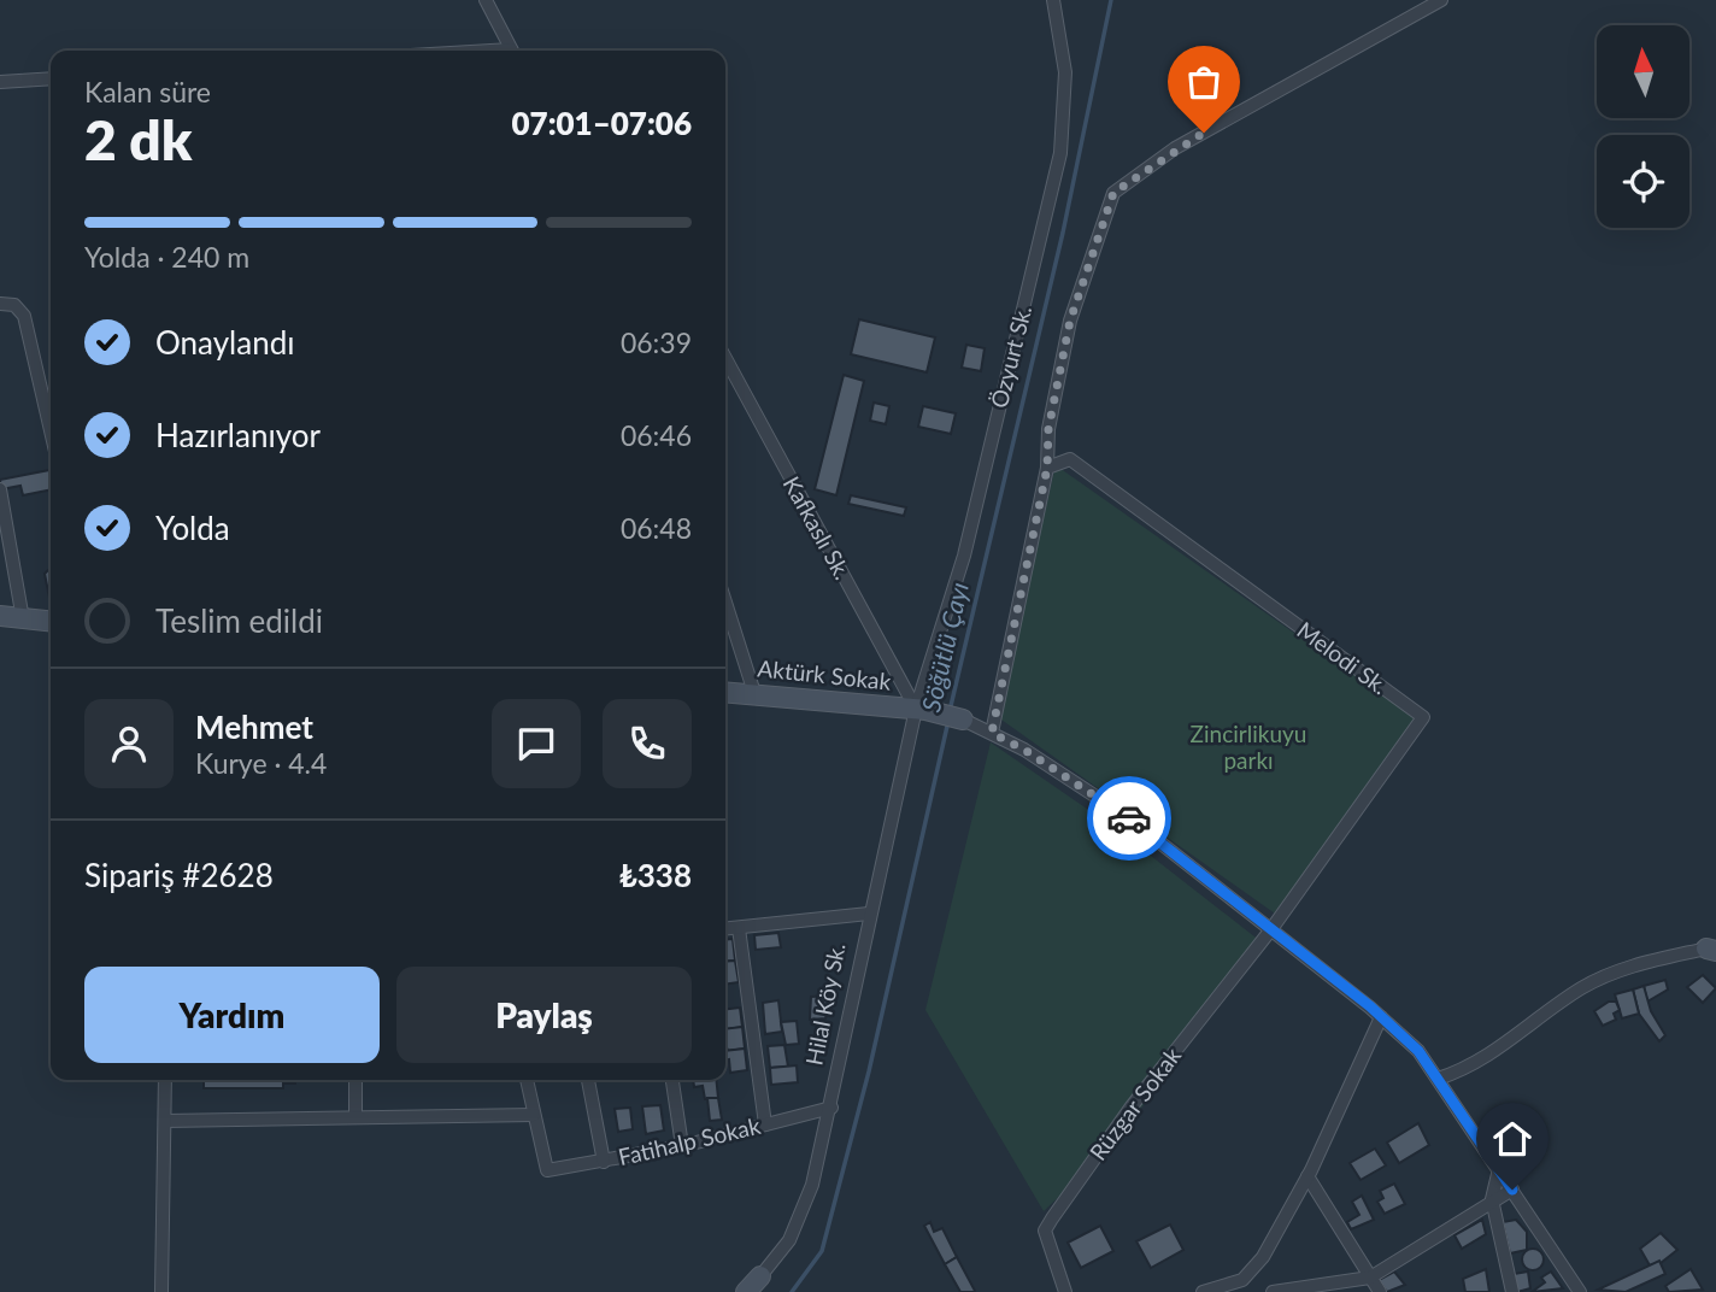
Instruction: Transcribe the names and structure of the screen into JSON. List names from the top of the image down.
{
  "streets": {
    "street": [
      "Özyurt Sk.",
      "Kafkaslı Sk.",
      "Melodi Sk.",
      "Aktürk Sokak",
      "Hilal Köy Sk.",
      "Rüzgar Sokak",
      "Fatihalp Sokak"
    ]
  },
  "crossings": [
    ["Özyurt Sk.", "Kafkaslı Sk."],
    ["Özyurt Sk.", "Aktürk Sokak"],
    ["Özyurt Sk.", "Hilal Köy Sk."],
    ["Kafkaslı Sk.", "Aktürk Sokak"],
    ["Kafkaslı Sk.", "Hilal Köy Sk."],
    ["Melodi Sk.", "Rüzgar Sokak"],
    ["Aktürk Sokak", "Hilal Köy Sk."],
    ["Hilal Köy Sk.", "Fatihalp Sokak"]
  ],
  "water": ["Söğütlü Çayı"],
  "parks": ["Zincirlikuyu parkı"],
  "north": "top",
  "page": {
    "heading": ["2 dk", "Kalan süre", "07:01–07:06"],
    "panel": [
      "Mehmet",
      "Kurye · 4.4",
      "Sipariş #2628",
      "₺338"
    ],
    "bar": "Yolda · 240 m",
    "list": [
      ["Onaylandı", "06:39"],
      ["Hazırlanıyor", "06:46"],
      ["Yolda", "06:48"],
      "Teslim edildi"
    ],
    "buttons": ["Yardım", "Paylaş"]
  }
}
